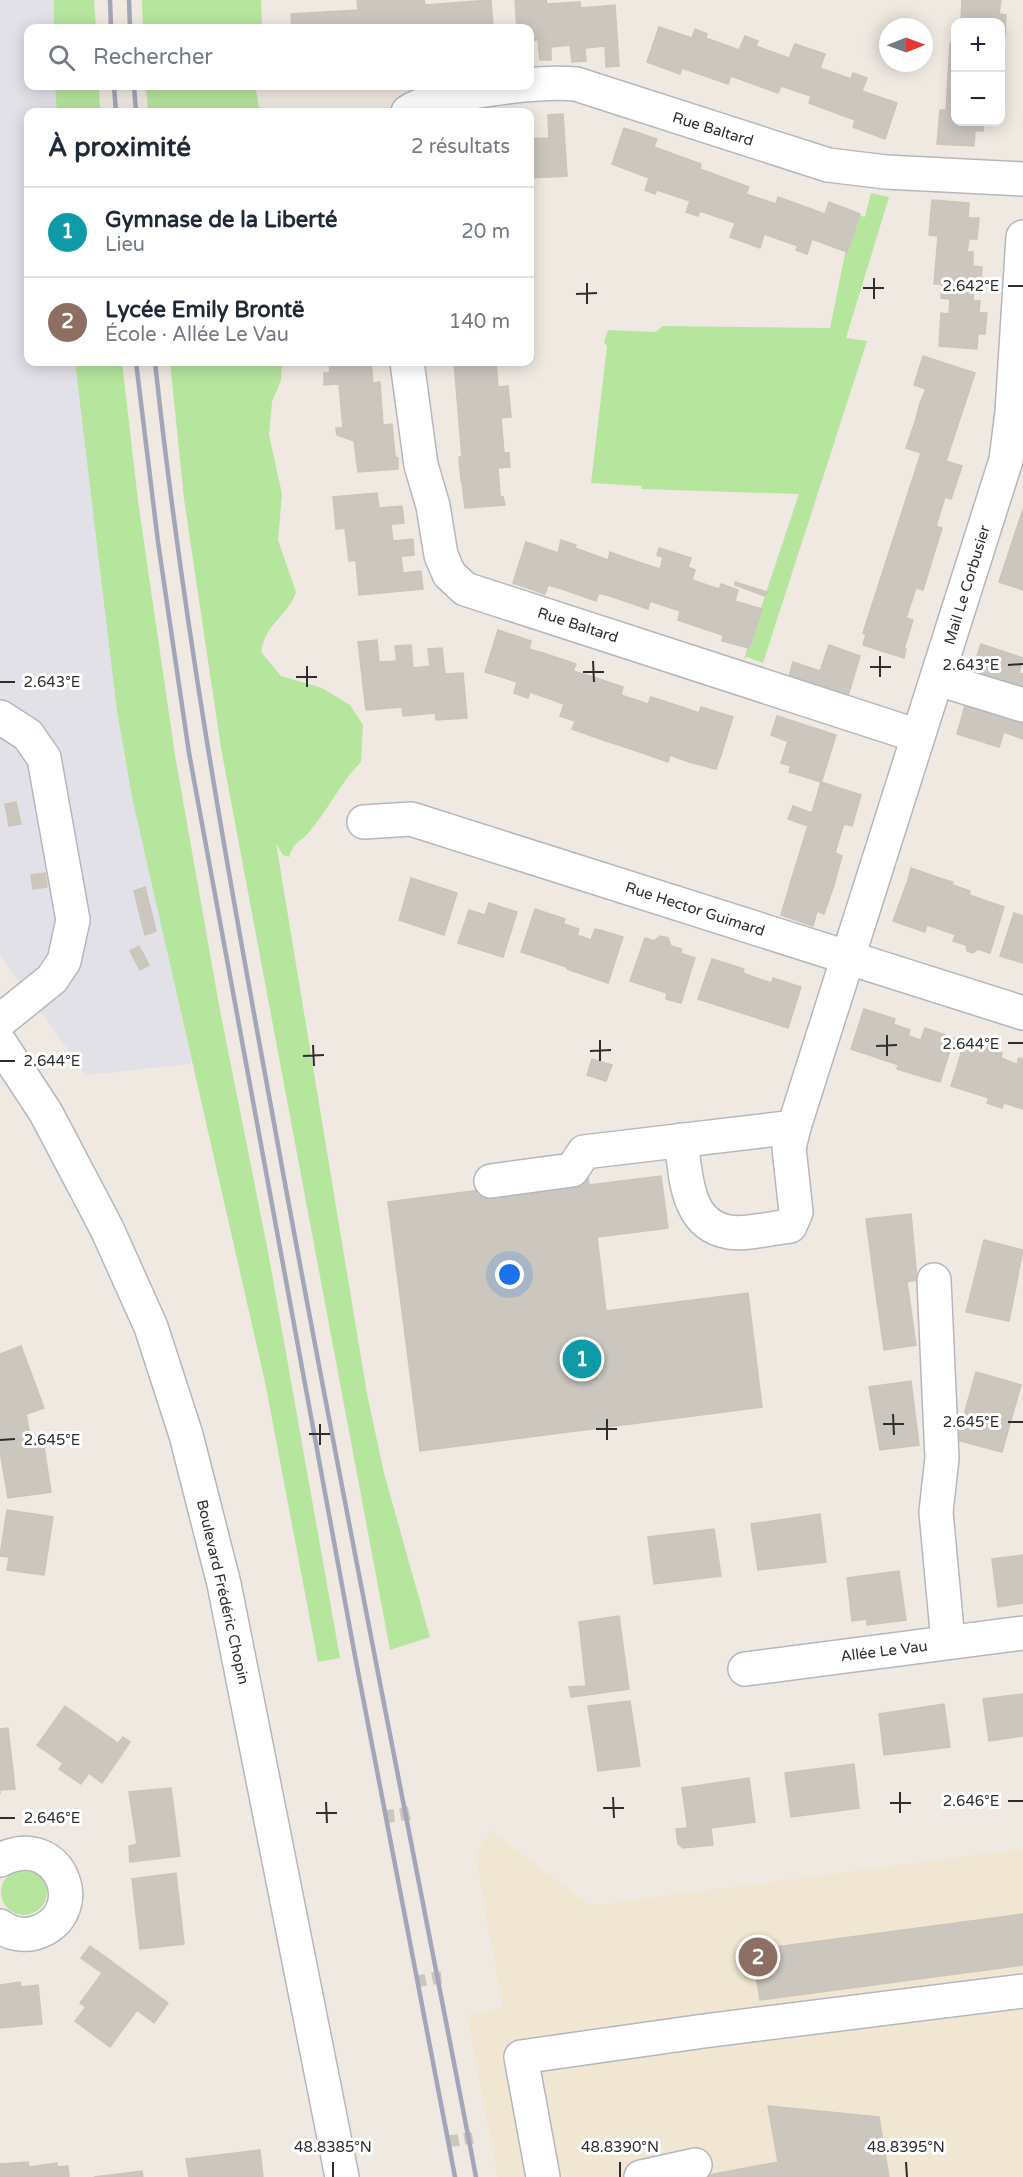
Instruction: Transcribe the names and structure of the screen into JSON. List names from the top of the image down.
{
  "streets": {
    "street": [
      "Rue Baltard",
      "Mail Le Corbusier",
      "Rue Hector Guimard",
      "Boulevard Frédéric Chopin",
      "Allée Le Vau"
    ]
  },
  "crossings": [
    ["Rue Baltard", "Mail Le Corbusier"],
    ["Mail Le Corbusier", "Rue Hector Guimard"]
  ],
  "north": "right",
  "page": {
    "map_buttons": ["+", "−"],
    "search": "Rechercher",
    "heading": ["À proximité", "2 résultats"],
    "list": [
      {
        "mark": "1",
        "name": "Gymnase de la Liberté",
        "note": "Lieu",
        "value": "20 m"
      },
      {
        "mark": "2",
        "name": "Lycée Emily Brontë",
        "note": "École · Allée Le Vau",
        "value": "140 m"
      }
    ],
    "pins": ["1", "2"]
  },
  "coordinates": [
    "2.642°E",
    "2.643°E",
    "2.644°E",
    "2.645°E",
    "2.646°E",
    "48.8385°N",
    "48.8390°N",
    "48.8395°N"
  ]
}
